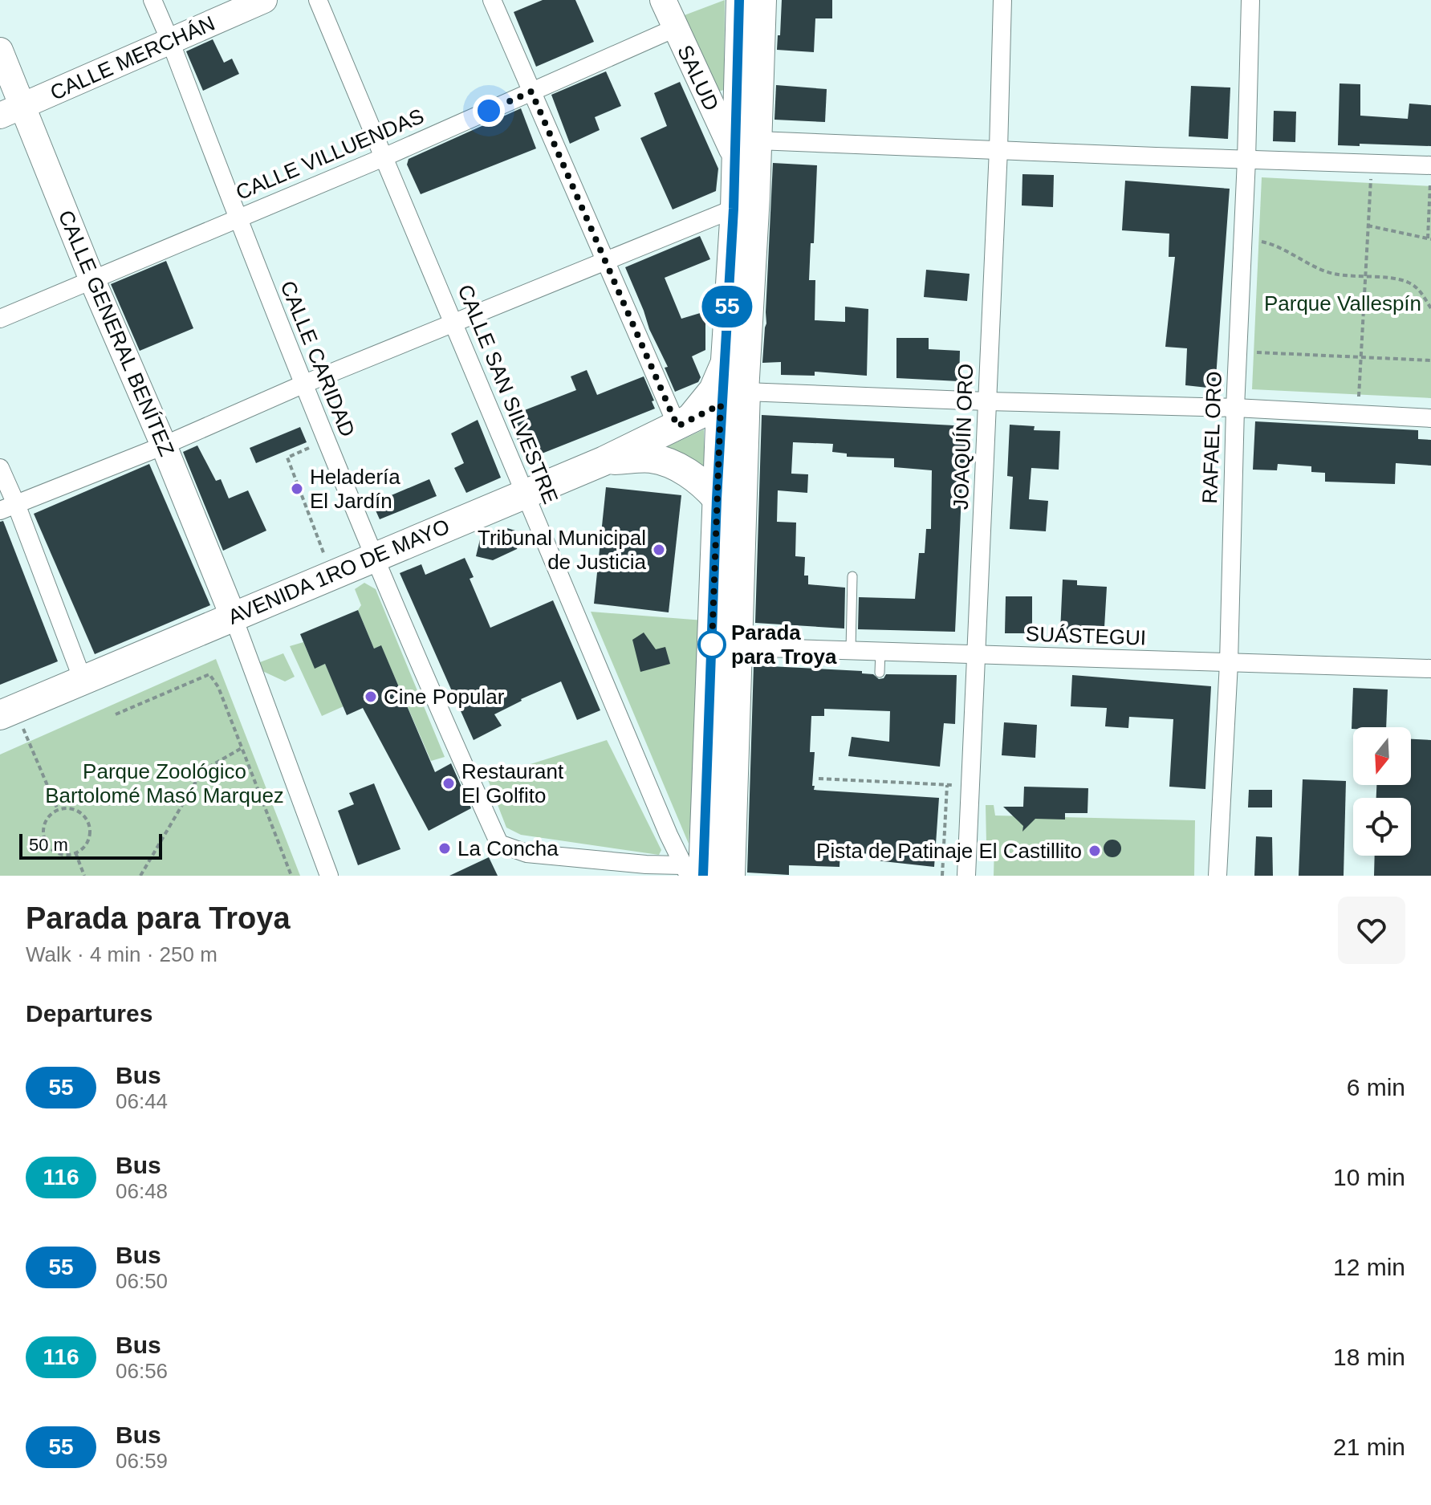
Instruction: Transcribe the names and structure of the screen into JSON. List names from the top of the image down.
{
  "streets": {
    "main road": ["AVENIDA 1RO DE MAYO"],
    "street": [
      "CALLE MERCHÁN",
      "SALUD",
      "CALLE VILLUENDAS",
      "CALLE GENERAL BENÍTEZ",
      "CALLE CARIDAD",
      "CALLE SAN SILVESTRE",
      "JOAQUÍN ORO",
      "RAFAEL ORO",
      "SUÁSTEGUI"
    ]
  },
  "crossings": [
    ["CALLE MERCHÁN", "CALLE GENERAL BENÍTEZ"],
    ["CALLE MERCHÁN", "CALLE CARIDAD"],
    ["SALUD", "CALLE VILLUENDAS"],
    ["CALLE VILLUENDAS", "CALLE GENERAL BENÍTEZ"],
    ["CALLE VILLUENDAS", "CALLE CARIDAD"],
    ["CALLE VILLUENDAS", "CALLE SAN SILVESTRE"],
    ["CALLE GENERAL BENÍTEZ", "AVENIDA 1RO DE MAYO"],
    ["CALLE CARIDAD", "CALLE SAN SILVESTRE"],
    ["CALLE CARIDAD", "AVENIDA 1RO DE MAYO"],
    ["CALLE SAN SILVESTRE", "AVENIDA 1RO DE MAYO"],
    ["JOAQUÍN ORO", "SUÁSTEGUI"],
    ["RAFAEL ORO", "SUÁSTEGUI"]
  ],
  "parks": ["Parque Vallespín", "Parque Zoológico Bartolomé Masó Marquez"],
  "places": [
    "Heladería El Jardín",
    "Tribunal Municipal de Justicia",
    "Parada para Troya",
    "Cine Popular",
    "Restaurant El Golfito",
    "La Concha",
    "Pista de Patinaje El Castillito"
  ],
  "lines": ["bus line 55"],
  "scale_bar": "50 m",
  "north": "bottom",
  "page": {
    "on_map": "55",
    "scale": "50 m",
    "heading": [
      ["Parada para Troya", "Walk · 4 min · 250 m"],
      "Departures"
    ],
    "list": [
      {
        "mark": "55",
        "name": "Bus",
        "note": "06:44",
        "value": "6 min"
      },
      {
        "mark": "116",
        "name": "Bus",
        "note": "06:48",
        "value": "10 min"
      },
      {
        "mark": "55",
        "name": "Bus",
        "note": "06:50",
        "value": "12 min"
      },
      {
        "mark": "116",
        "name": "Bus",
        "note": "06:56",
        "value": "18 min"
      },
      {
        "mark": "55",
        "name": "Bus",
        "note": "06:59",
        "value": "21 min"
      }
    ]
  }
}
